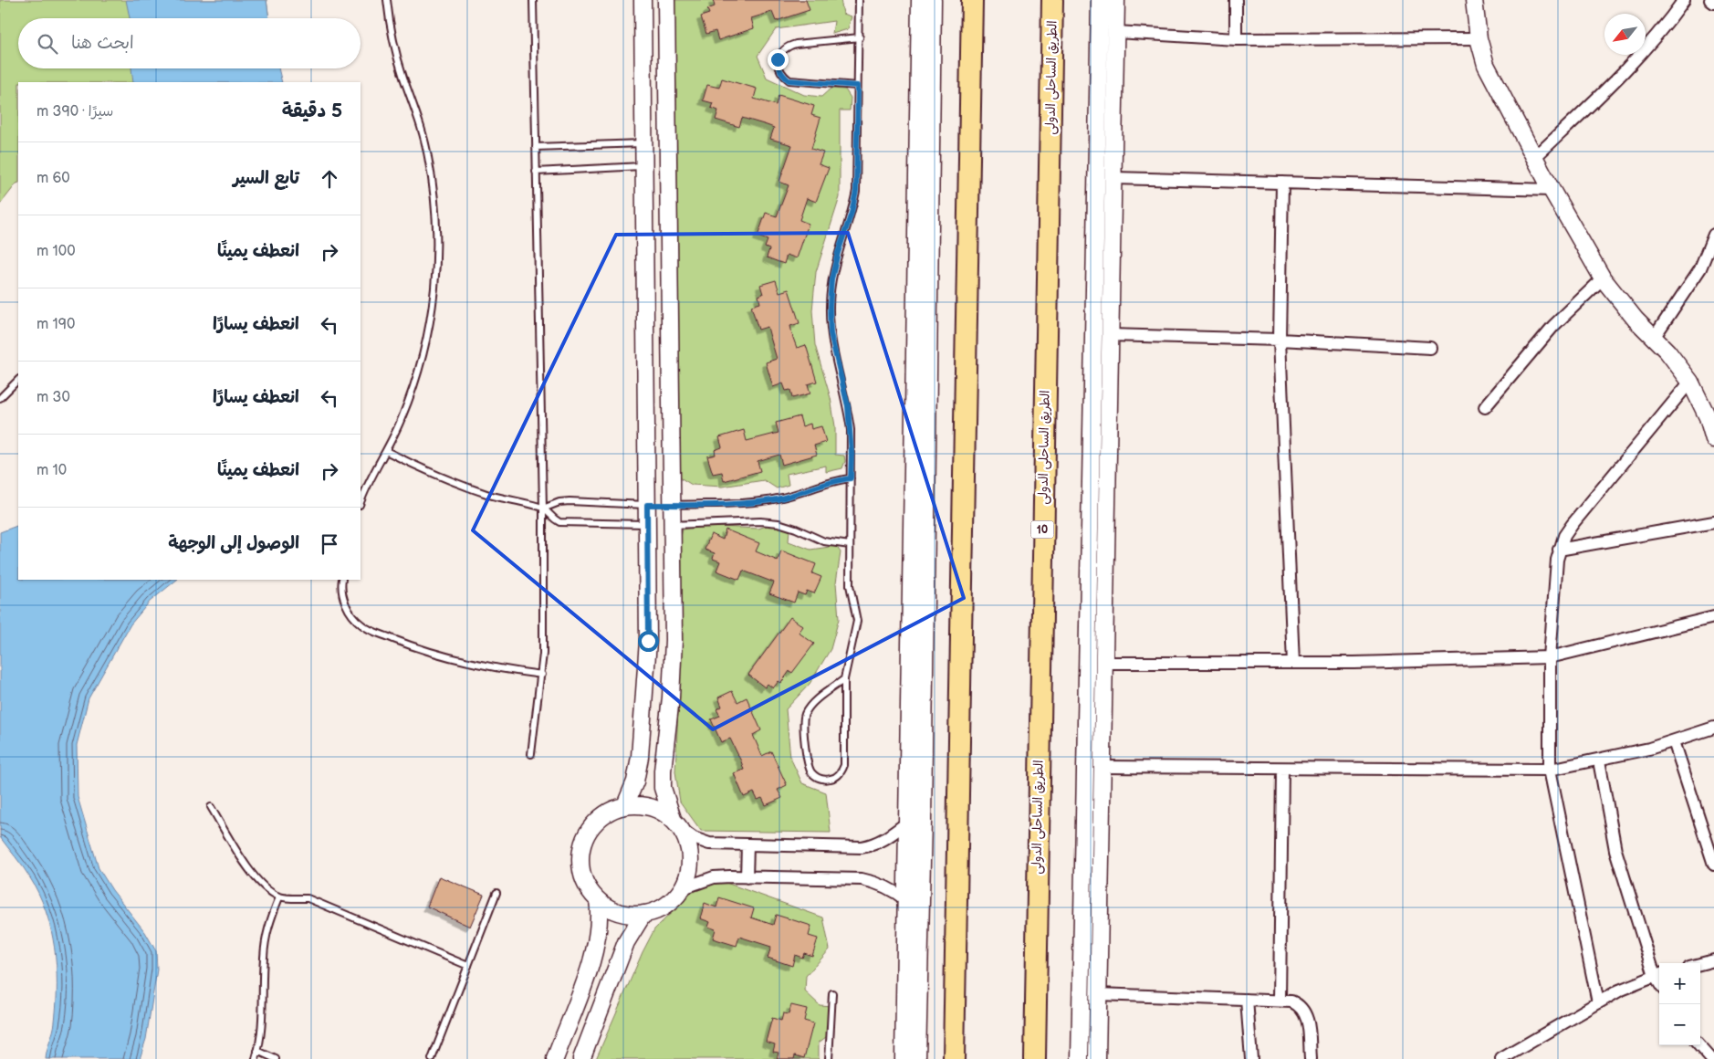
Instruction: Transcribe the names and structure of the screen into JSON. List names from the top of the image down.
{
  "streets": {
    "highway": ["الطريق الساحلى الدولى", "10"]
  },
  "north": "bottom left",
  "page": {
    "search": "ابحث هنا",
    "heading": ["5 دقيقة", "سيرًا · 390 m"],
    "list": [
      ["تابع السير", "60 m"],
      ["انعطف يمينًا", "100 m"],
      ["انعطف يسارًا", "190 m"],
      ["انعطف يسارًا", "30 m"],
      ["انعطف يمينًا", "10 m"],
      "الوصول إلى الوجهة"
    ],
    "map_buttons": ["+", "−"]
  }
}
